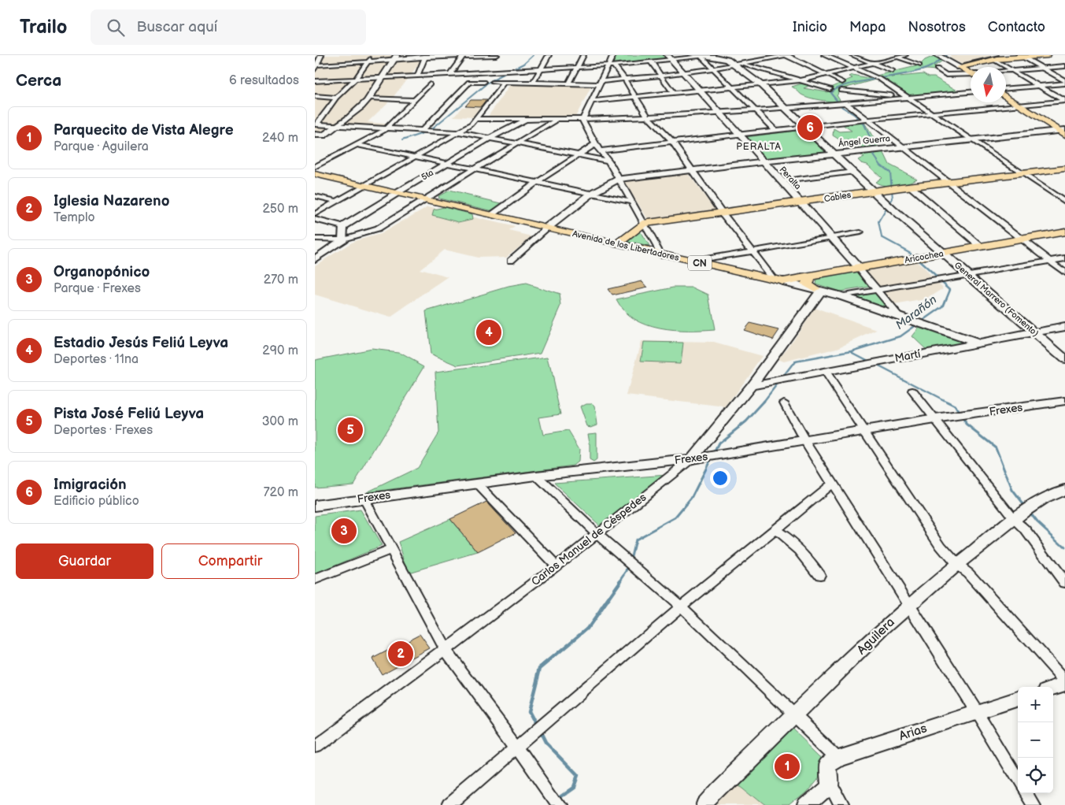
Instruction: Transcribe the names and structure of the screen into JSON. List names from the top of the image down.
{
  "streets": {
    "main road": [
      "Cables",
      "Avenida de los Libertadores",
      "Aricochea",
      "CN"
    ],
    "street": [
      "Ángel Guerra",
      "5ta",
      "Peralta",
      "General Marrero (Fomento)",
      "Martí",
      "Frexes",
      "Carlos Manuel de Céspedes",
      "Aguilera",
      "Arias"
    ]
  },
  "crossings": [
    ["Ángel Guerra", "Peralta"],
    ["5ta", "Avenida de los Libertadores"],
    ["Peralta", "Cables"],
    ["Peralta", "Avenida de los Libertadores"],
    ["Peralta", "Aricochea"],
    ["Cables", "General Marrero (Fomento)"],
    ["Avenida de los Libertadores", "Aricochea"],
    ["Avenida de los Libertadores", "Martí"],
    ["Avenida de los Libertadores", "Carlos Manuel de Céspedes"],
    ["Aricochea", "General Marrero (Fomento)"],
    ["General Marrero (Fomento)", "Martí"],
    ["Martí", "Carlos Manuel de Céspedes"],
    ["Frexes", "Carlos Manuel de Céspedes"]
  ],
  "districts": ["PERALTA"],
  "water": ["Marañón"],
  "north": "bottom",
  "page": {
    "header": "Trailo",
    "search": "Buscar aquí",
    "nav": [
      "Inicio",
      "Mapa",
      "Nosotros",
      "Contacto"
    ],
    "heading": ["Cerca", "6 resultados"],
    "list": [
      {
        "mark": "1",
        "name": "Parquecito de Vista Alegre",
        "note": "Parque · Aguilera",
        "value": "240 m"
      },
      {
        "mark": "2",
        "name": "Iglesia Nazareno",
        "note": "Templo",
        "value": "250 m"
      },
      {
        "mark": "3",
        "name": "Organopónico",
        "note": "Parque · Frexes",
        "value": "270 m"
      },
      {
        "mark": "4",
        "name": "Estadio Jesús Feliú Leyva",
        "note": "Deportes · 11na",
        "value": "290 m"
      },
      {
        "mark": "5",
        "name": "Pista José Feliú Leyva",
        "note": "Deportes · Frexes",
        "value": "300 m"
      },
      {
        "mark": "6",
        "name": "Imigración",
        "note": "Edificio público",
        "value": "720 m"
      }
    ],
    "pins": [
      "6",
      "4",
      "5",
      "3",
      "2",
      "1"
    ],
    "buttons": ["Guardar", "Compartir"],
    "map_buttons": ["+", "−"]
  }
}
